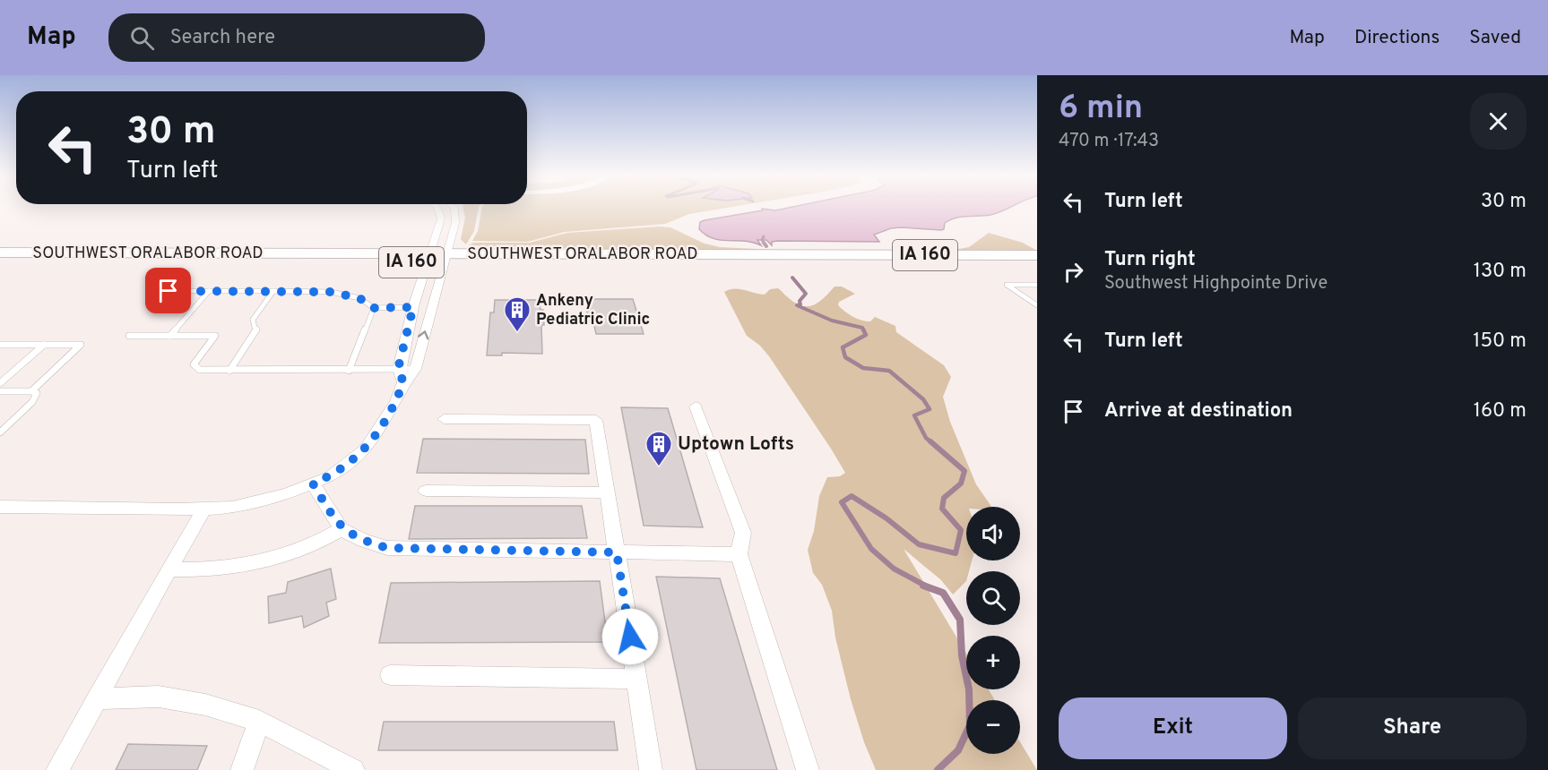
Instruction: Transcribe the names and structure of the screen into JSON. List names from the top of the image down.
{
  "streets": {
    "main road": ["SOUTHWEST ORALABOR ROAD", "IA 160"]
  },
  "places": {
    "building": ["Ankeny Pediatric Clinic", "Uptown Lofts"]
  },
  "page": {
    "header": "Map",
    "search": "Search here",
    "nav": ["Map", "Directions", "Saved"],
    "heading": ["6 min", "470 m · 17:43"],
    "turn": ["30 m", "Turn left"],
    "list": [
      {
        "name": "Turn left",
        "value": "30 m"
      },
      {
        "name": "Turn right",
        "note": "Southwest Highpointe Drive",
        "value": "130 m"
      },
      {
        "name": "Turn left",
        "value": "150 m"
      },
      {
        "name": "Arrive at destination",
        "value": "160 m"
      }
    ],
    "map_buttons": ["+", "−"],
    "buttons": ["Exit", "Share"]
  }
}
